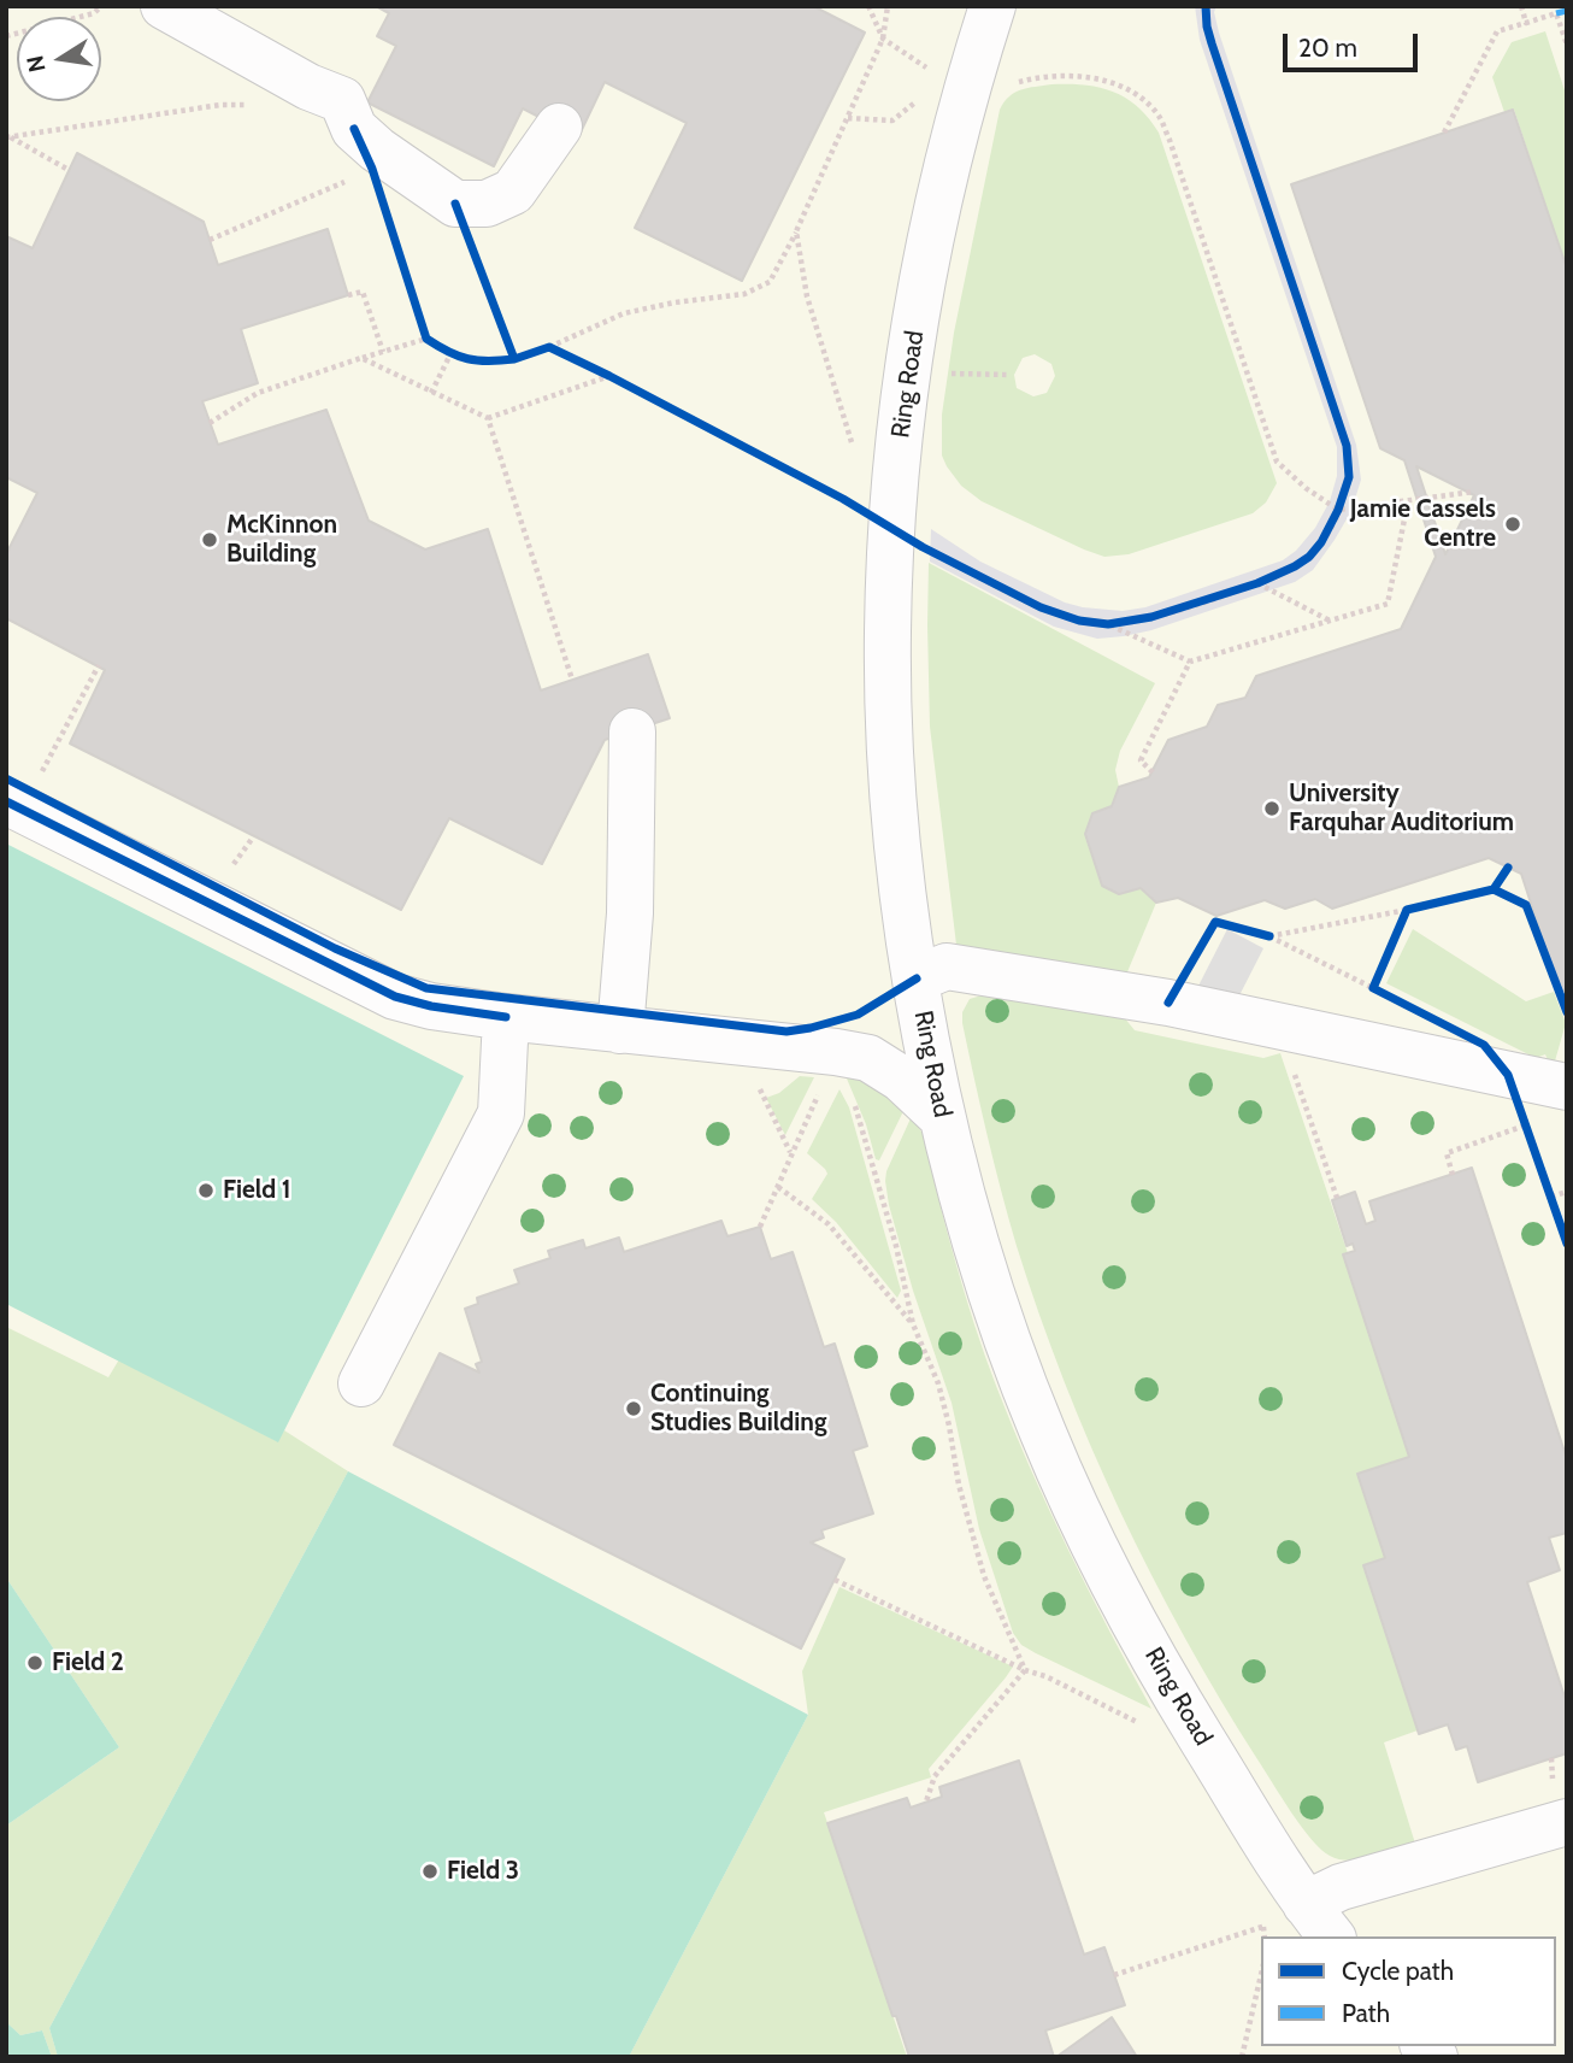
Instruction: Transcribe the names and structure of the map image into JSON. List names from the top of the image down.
{
  "streets": {
    "street": ["Ring Road"]
  },
  "places": [
    "Jamie Cassels Centre",
    "McKinnon Building",
    "University Farquhar Auditorium",
    "Field 1",
    "Continuing Studies Building",
    "Field 2",
    "Field 3"
  ],
  "legend": ["Cycle path", "Path"],
  "scale_bar": "20 m",
  "north": "left"
}
